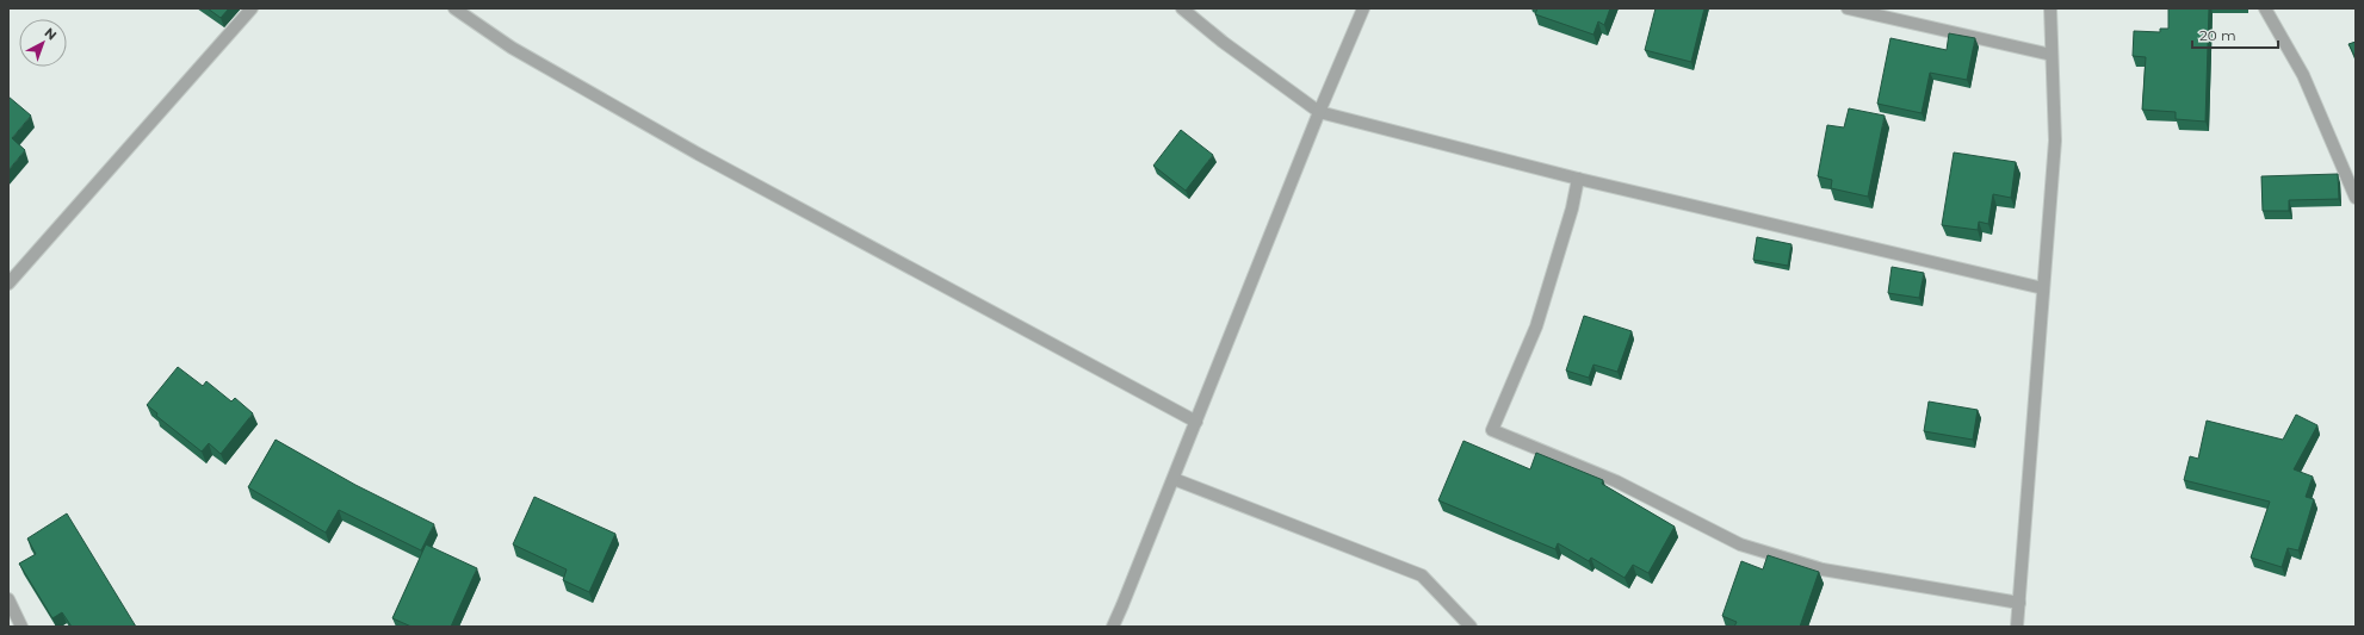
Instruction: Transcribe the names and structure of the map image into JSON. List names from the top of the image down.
{
  "scale_bar": "20 m",
  "north": "top right"
}
